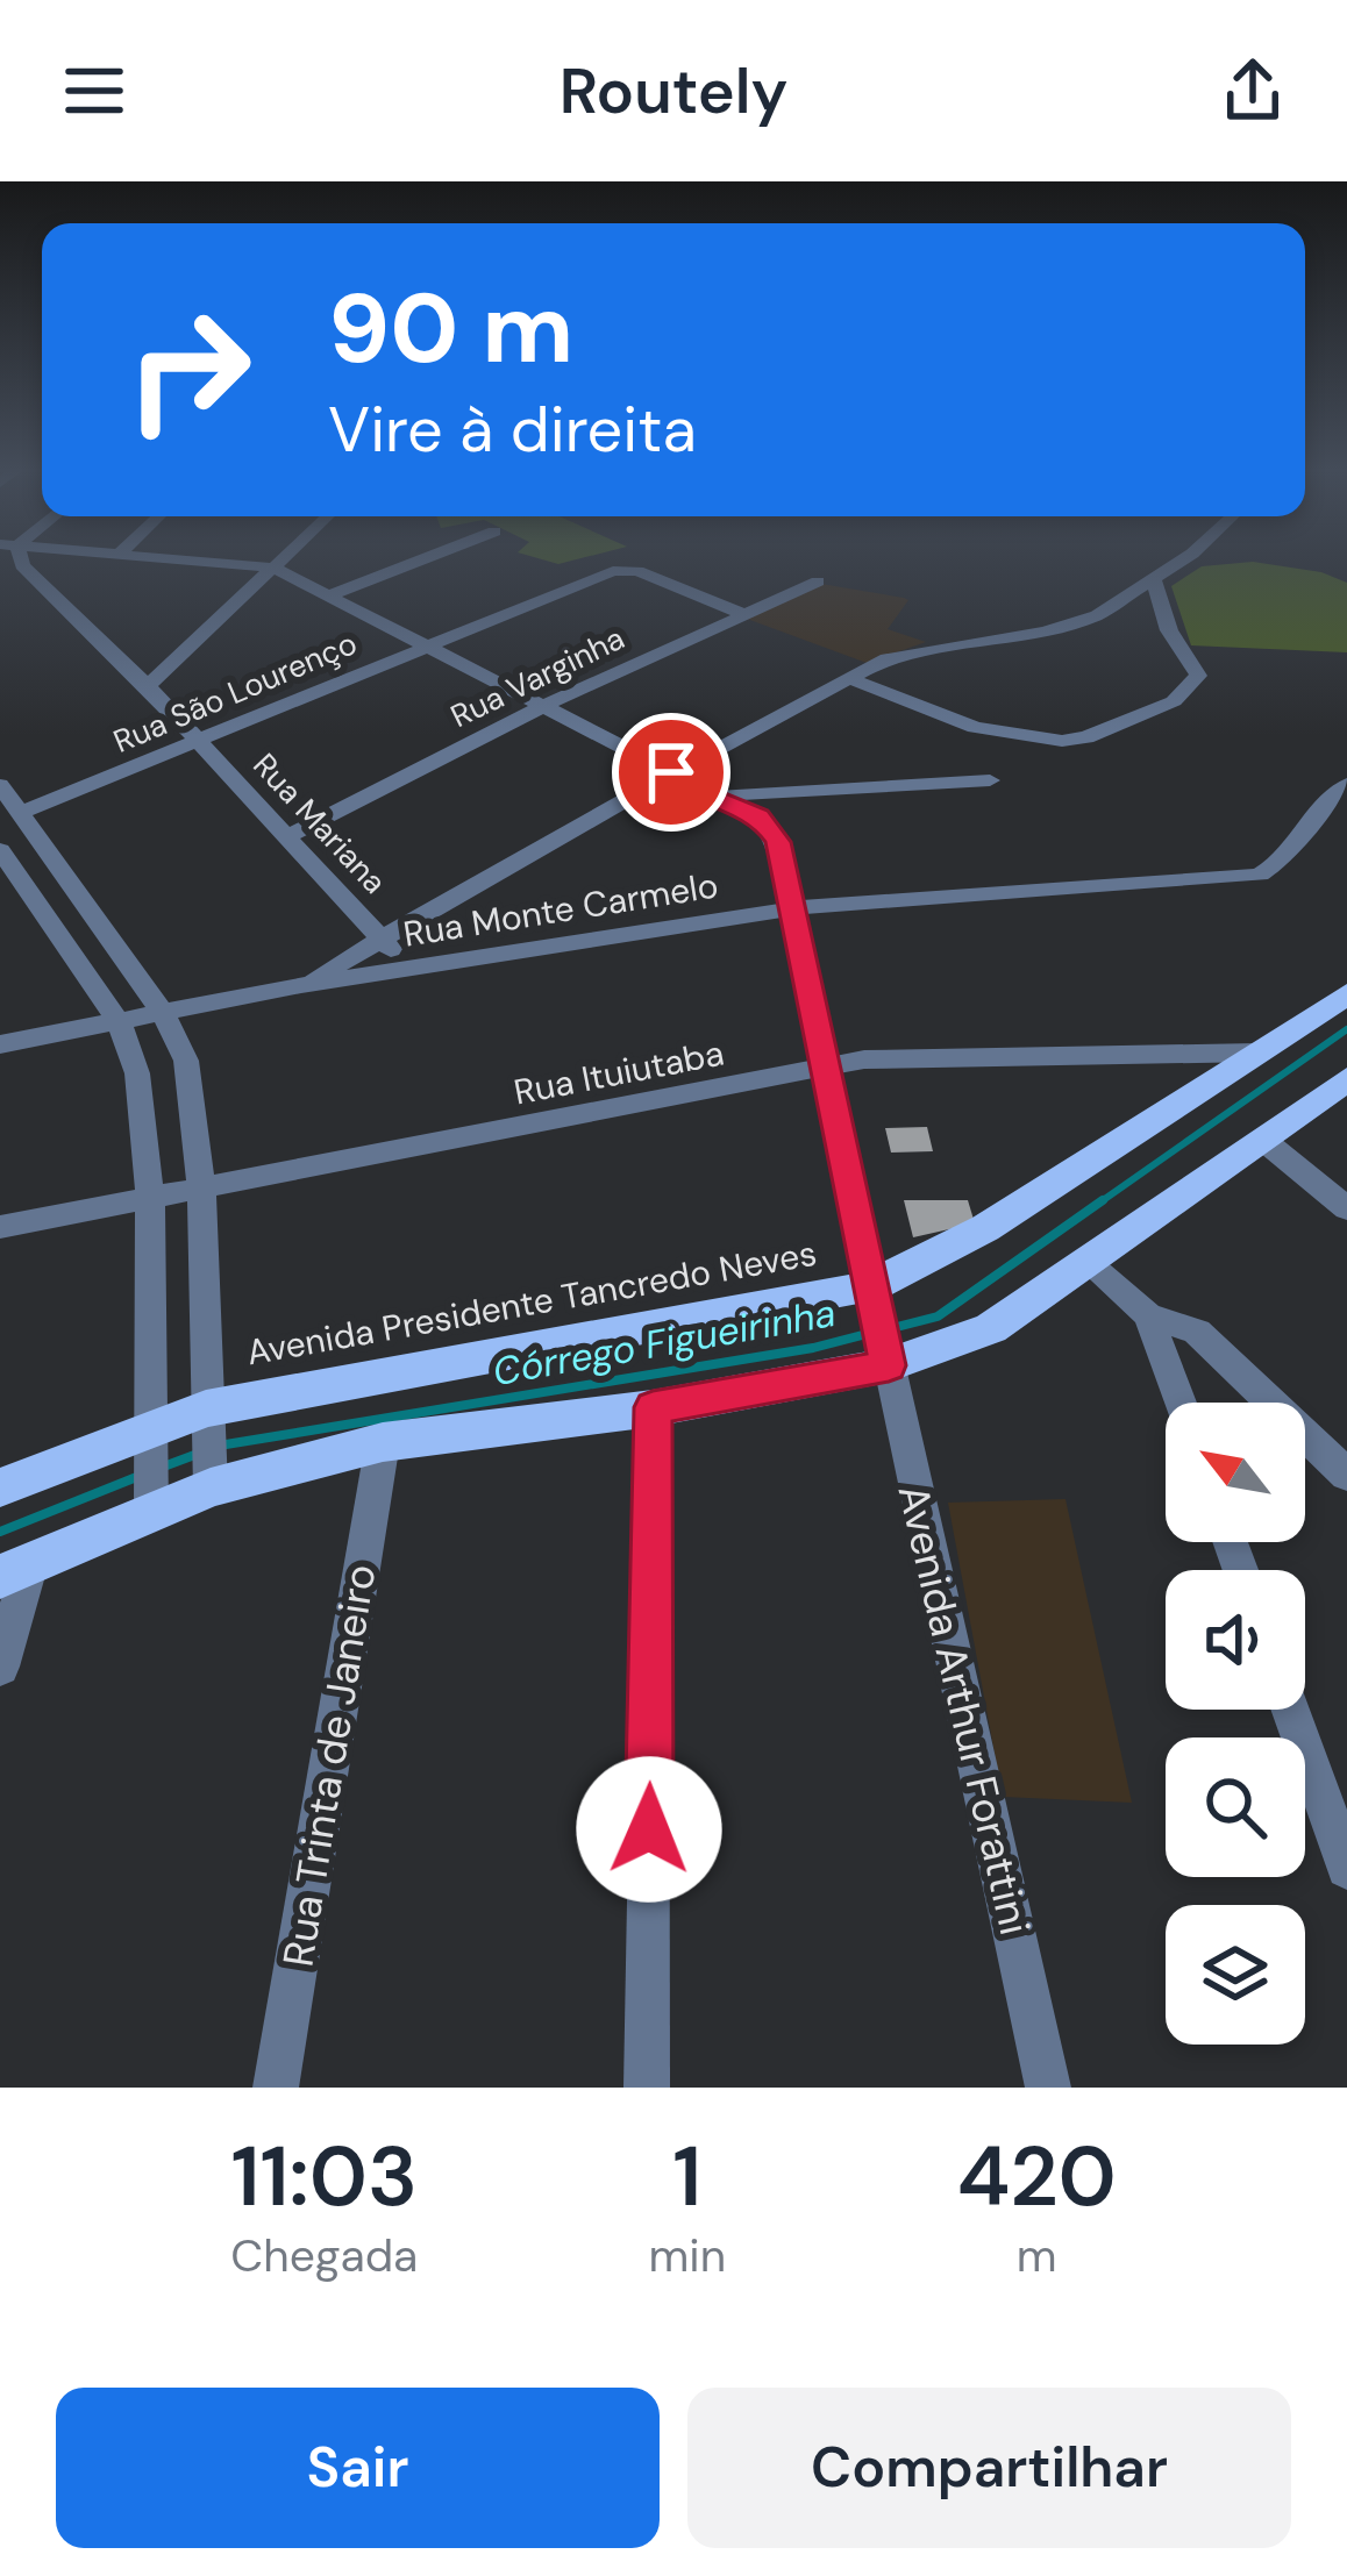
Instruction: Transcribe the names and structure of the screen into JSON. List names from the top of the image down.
{
  "streets": {
    "main road": ["Avenida Presidente Tancredo Neves"],
    "street": [
      "Rua Varginha",
      "Rua São Lourenço",
      "Rua Mariana",
      "Rua Monte Carmelo",
      "Rua Ituiutaba",
      "Avenida Arthur Forattini",
      "Rua Trinta de Janeiro"
    ]
  },
  "crossings": [
    ["Rua Varginha", "Rua São Lourenço"],
    ["Rua Varginha", "Rua Mariana"],
    ["Rua Varginha", "Avenida Arthur Forattini"],
    ["Rua São Lourenço", "Rua Mariana"],
    ["Rua São Lourenço", "Avenida Arthur Forattini"],
    ["Rua Mariana", "Rua Monte Carmelo"],
    ["Rua Monte Carmelo", "Avenida Arthur Forattini"],
    ["Rua Ituiutaba", "Avenida Presidente Tancredo Neves"],
    ["Rua Ituiutaba", "Avenida Arthur Forattini"],
    ["Avenida Presidente Tancredo Neves", "Avenida Arthur Forattini"]
  ],
  "water": ["Córrego Figueirinha"],
  "north": "top left",
  "page": {
    "header": "Routely",
    "turn": ["90 m", "Vire à direita"],
    "eta": [
      "11:03",
      "Chegada",
      "1",
      "min",
      "420",
      "m"
    ],
    "buttons": ["Sair", "Compartilhar"]
  }
}
